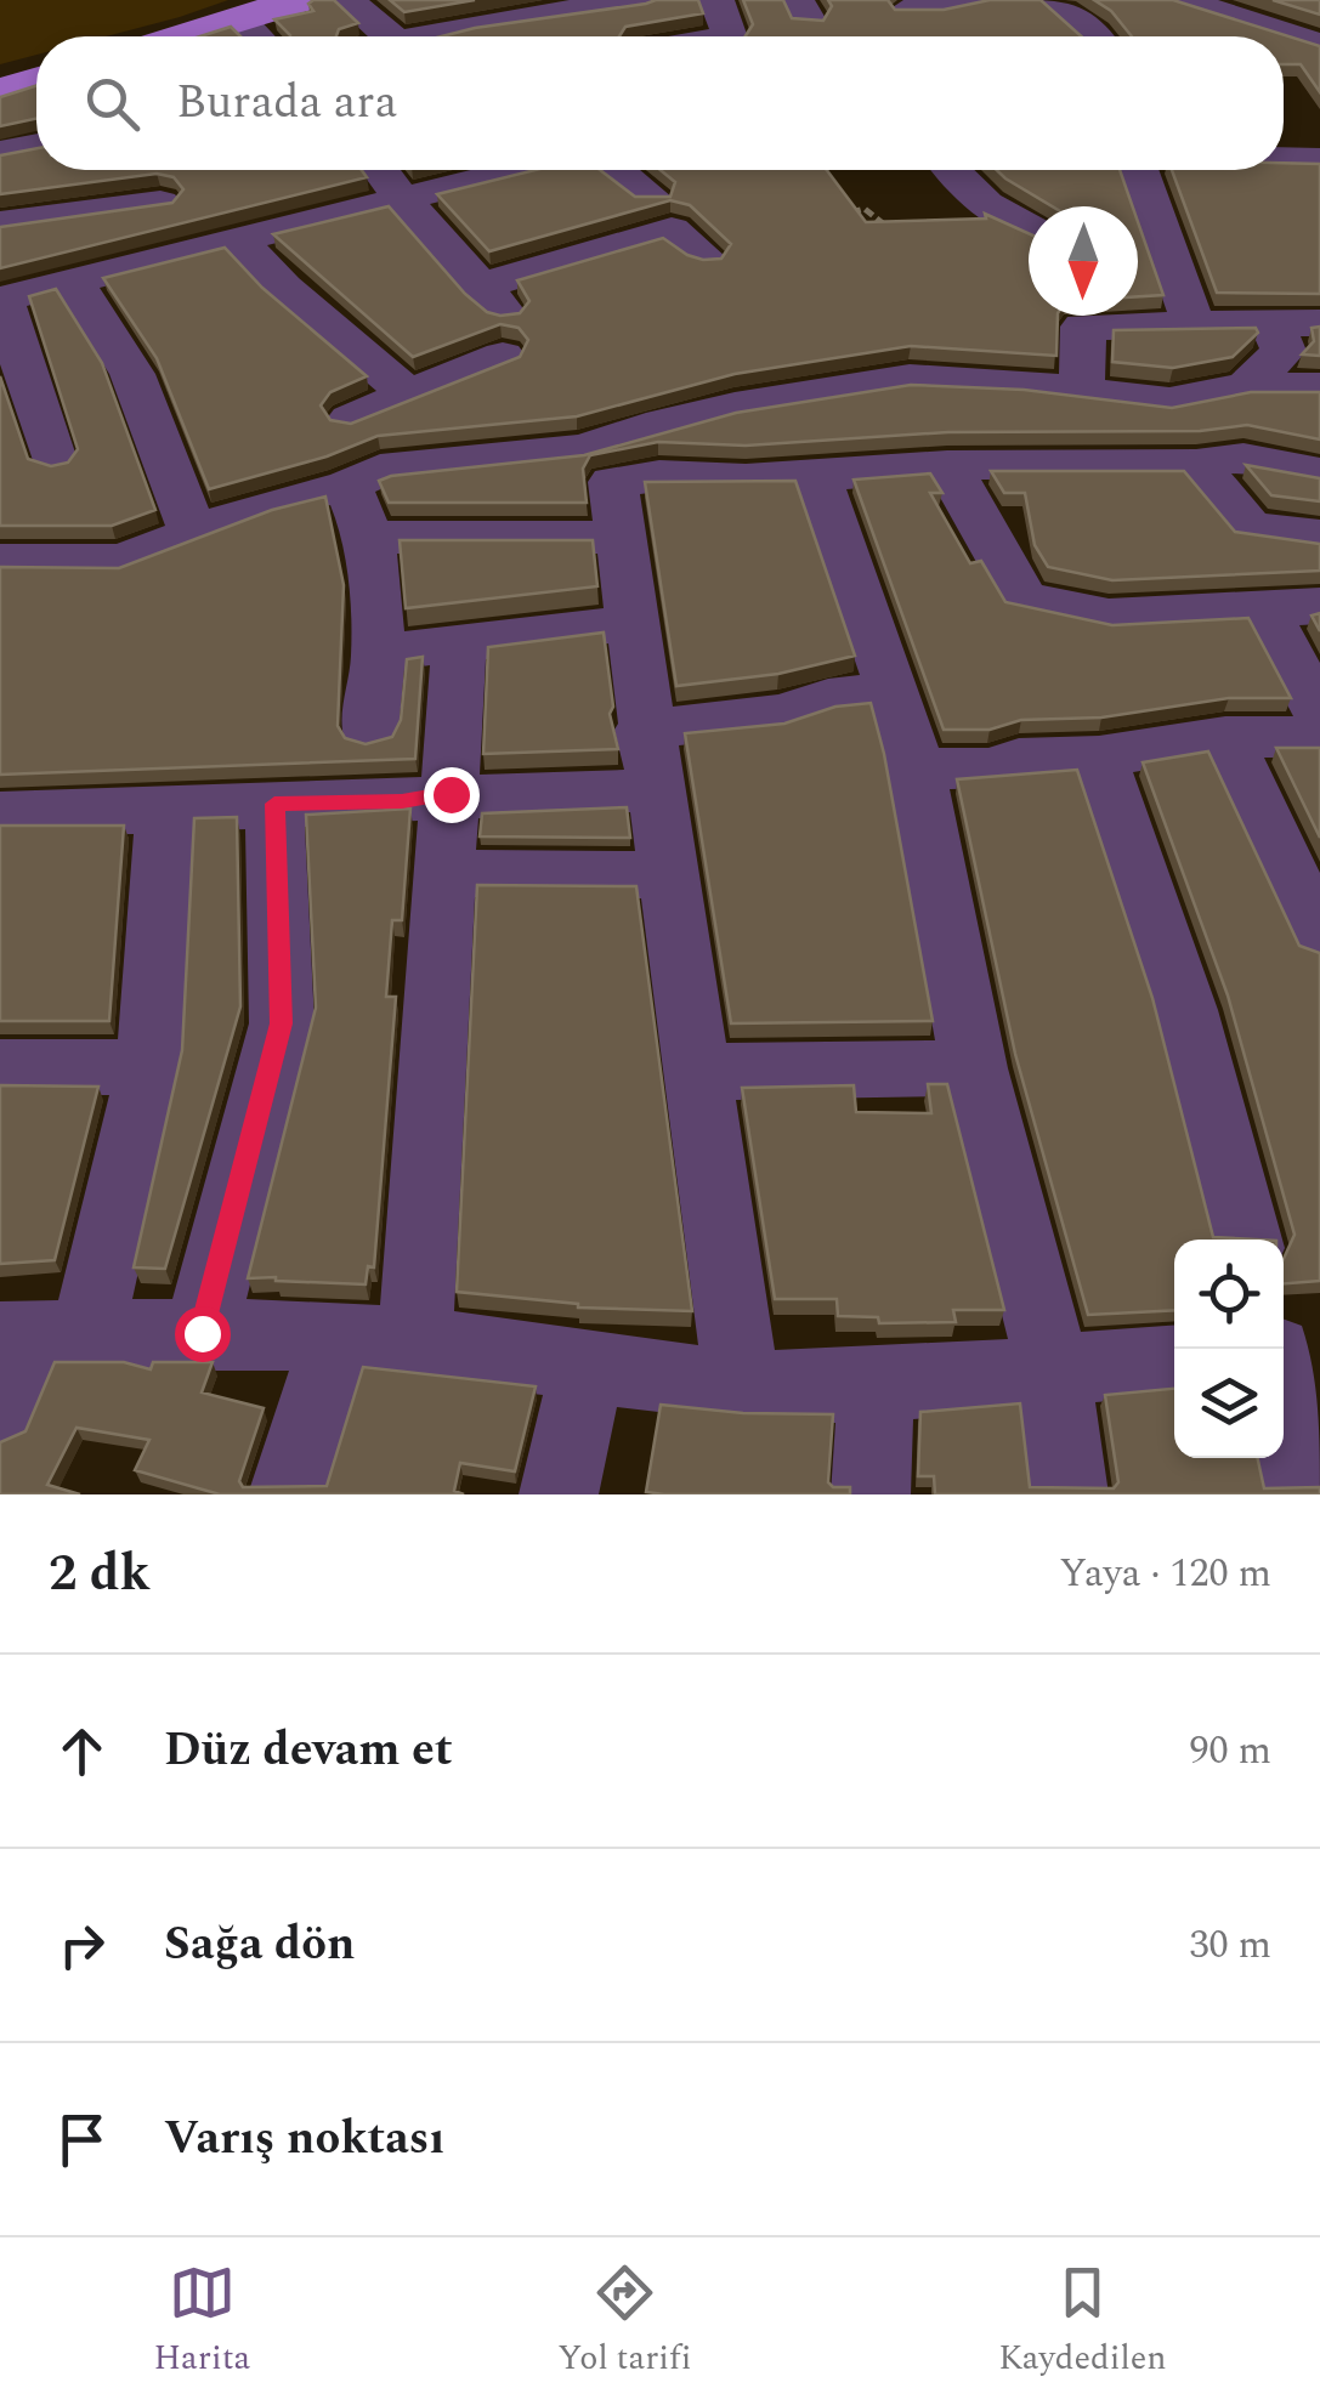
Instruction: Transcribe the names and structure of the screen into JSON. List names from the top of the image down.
{
  "north": "bottom",
  "page": {
    "search": "Burada ara",
    "heading": ["2 dk", "Yaya · 120 m"],
    "list": [
      ["Düz devam et", "90 m"],
      ["Sağa dön", "30 m"],
      "Varış noktası"
    ],
    "nav": ["Harita", "Yol tarifi", "Kaydedilen"]
  }
}
